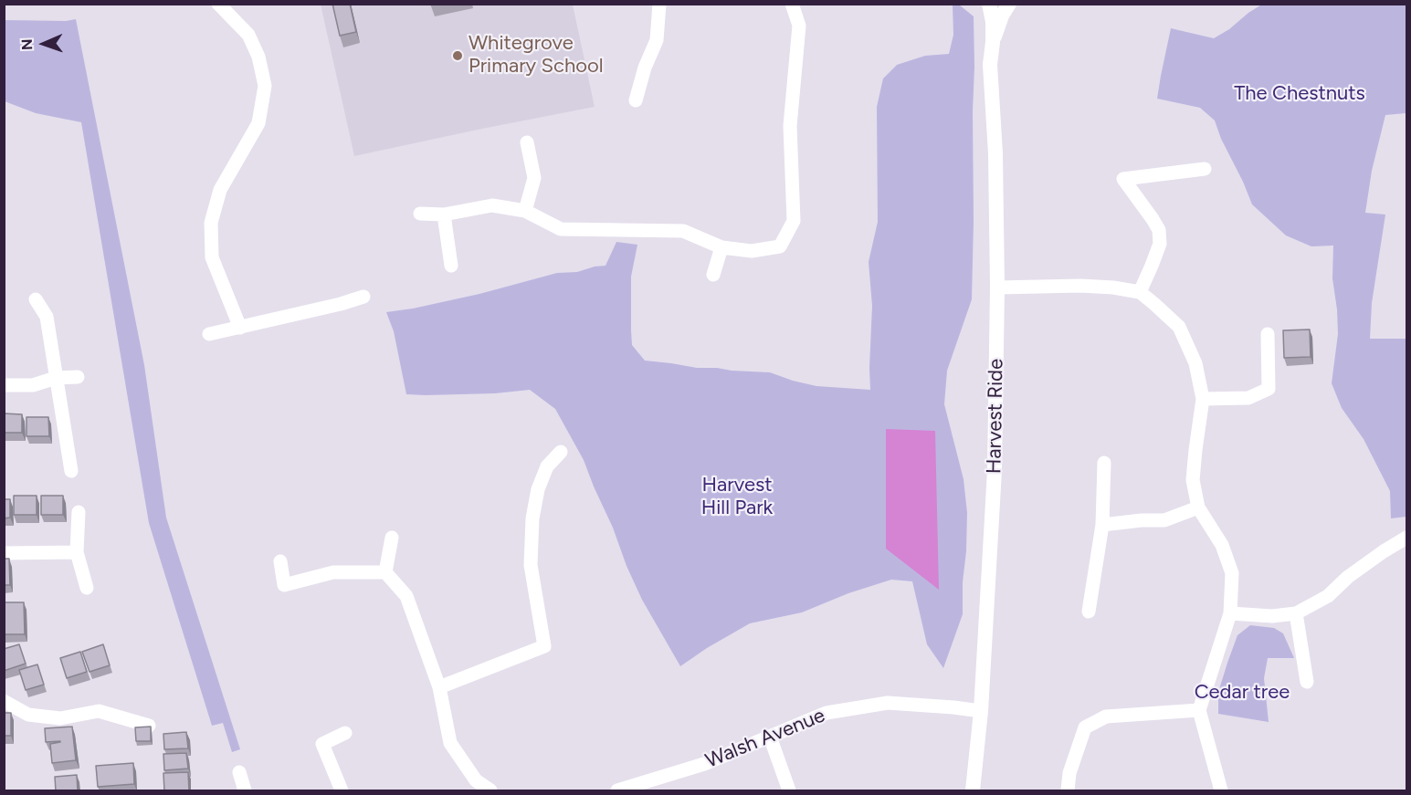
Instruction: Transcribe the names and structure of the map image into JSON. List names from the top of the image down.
{
  "streets": {
    "street": ["Harvest Ride", "Walsh Avenue"]
  },
  "crossings": [
    ["Harvest Ride", "Walsh Avenue"]
  ],
  "parks": ["The Chestnuts", "Harvest Hill Park", "Cedar tree"],
  "places": ["Whitegrove Primary School"],
  "north": "left"
}
